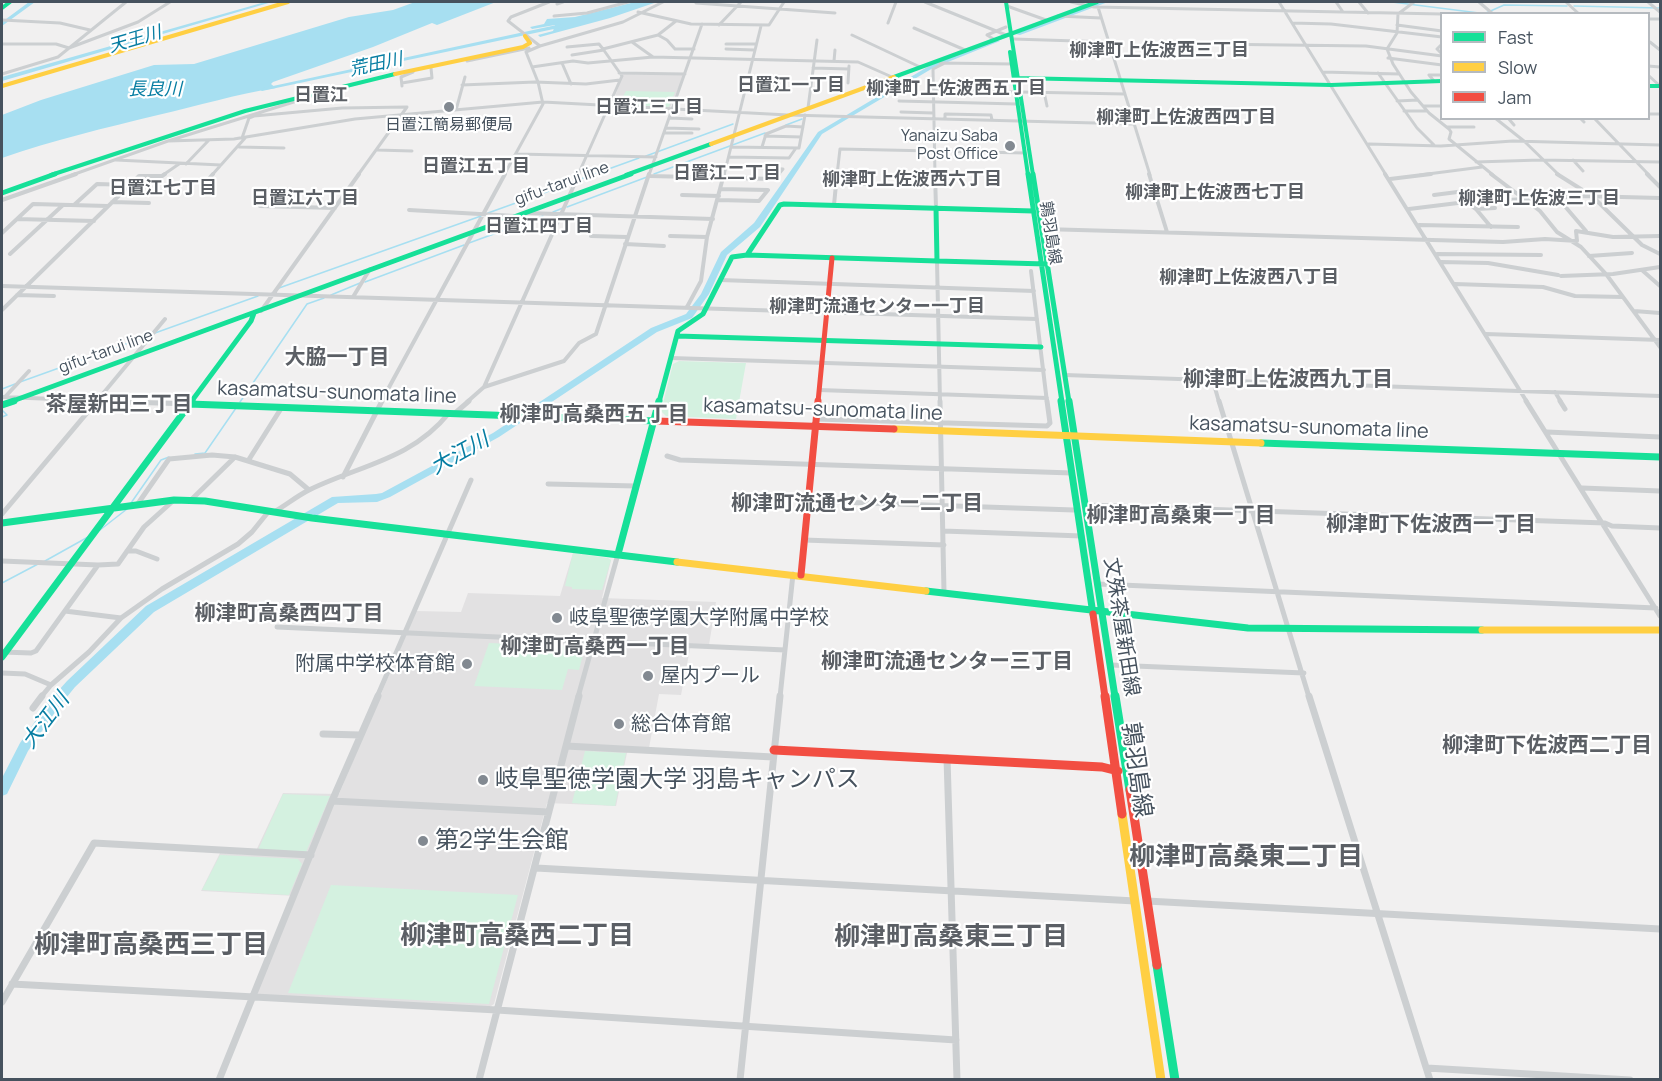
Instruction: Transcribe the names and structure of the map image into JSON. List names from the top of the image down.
{
  "streets": {
    "main road": [
      "gifu-tarui line",
      "鶉羽島線",
      "kasamatsu-sunomata line",
      "文殊茶屋新田線"
    ]
  },
  "crossings": [
    ["gifu-tarui line", "鶉羽島線"],
    ["鶉羽島線", "kasamatsu-sunomata line"],
    ["鶉羽島線", "文殊茶屋新田線"],
    ["kasamatsu-sunomata line", "文殊茶屋新田線"]
  ],
  "districts": [
    "柳津町上佐波西三丁目",
    "日置江一丁目",
    "柳津町上佐波西五丁目",
    "日置江",
    "日置江三丁目",
    "柳津町上佐波西四丁目",
    "日置江五丁目",
    "日置江二丁目",
    "柳津町上佐波西六丁目",
    "日置江七丁目",
    "柳津町上佐波西七丁目",
    "日置江六丁目",
    "柳津町上佐波三丁目",
    "日置江四丁目",
    "柳津町上佐波西八丁目",
    "柳津町流通センター一丁目",
    "大脇一丁目",
    "柳津町上佐波西九丁目",
    "茶屋新田三丁目",
    "柳津町高桑西五丁目",
    "柳津町流通センター二丁目",
    "柳津町高桑東一丁目",
    "柳津町下佐波西一丁目",
    "柳津町高桑西四丁目",
    "柳津町高桑西一丁目",
    "柳津町流通センター三丁目",
    "柳津町下佐波西二丁目",
    "柳津町高桑東二丁目",
    "柳津町高桑西二丁目",
    "柳津町高桑東三丁目",
    "柳津町高桑西三丁目"
  ],
  "water": [
    "天王川",
    "荒田川",
    "長良川",
    "大江川"
  ],
  "places": [
    "日置江簡易郵便局",
    "Yanaizu Saba Post Office",
    "岐阜聖徳学園大学附属中学校",
    "附属中学校体育館",
    "屋内プール",
    "総合体育館",
    "岐阜聖徳学園大学 羽島キャンパス",
    "第2学生会館"
  ],
  "legend": ["Fast", "Slow", "Jam"]
}
